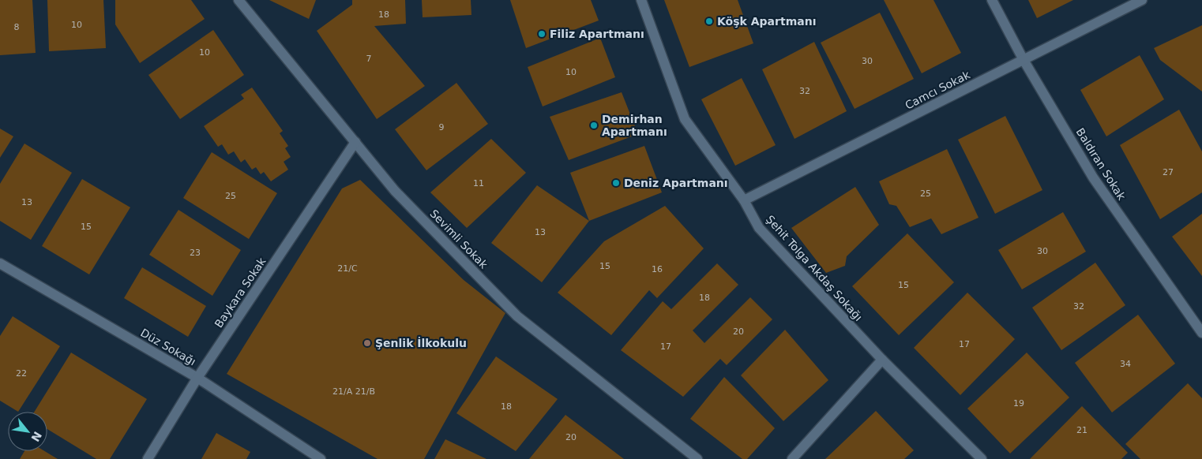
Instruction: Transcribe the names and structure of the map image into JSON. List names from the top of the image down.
{
  "streets": {
    "street": [
      "Camcı Sokak",
      "Baldıran Sokak",
      "Sevimli Sokak",
      "Şehit Tolga Akdaş Sokağı",
      "Baykara Sokak",
      "Düz Sokağı"
    ]
  },
  "crossings": [
    ["Camcı Sokak", "Baldıran Sokak"],
    ["Camcı Sokak", "Şehit Tolga Akdaş Sokağı"],
    ["Sevimli Sokak", "Baykara Sokak"],
    ["Baykara Sokak", "Düz Sokağı"]
  ],
  "places": [
    "Köşk Apartmanı",
    "Filiz Apartmanı",
    "Demirhan Apartmanı",
    "Deniz Apartmanı",
    "Şenlik İlkokulu"
  ],
  "house_numbers": [
    "18",
    "10",
    "8",
    "10",
    "7",
    "30",
    "10",
    "32",
    "9",
    "27",
    "11",
    "25",
    "25",
    "13",
    "15",
    "13",
    "30",
    "23",
    "15",
    "21/C",
    "16",
    "15",
    "18",
    "32",
    "20",
    "17",
    "17",
    "34",
    "22",
    "21/A 21/B",
    "19",
    "18",
    "21",
    "20"
  ],
  "north": "bottom right"
}
